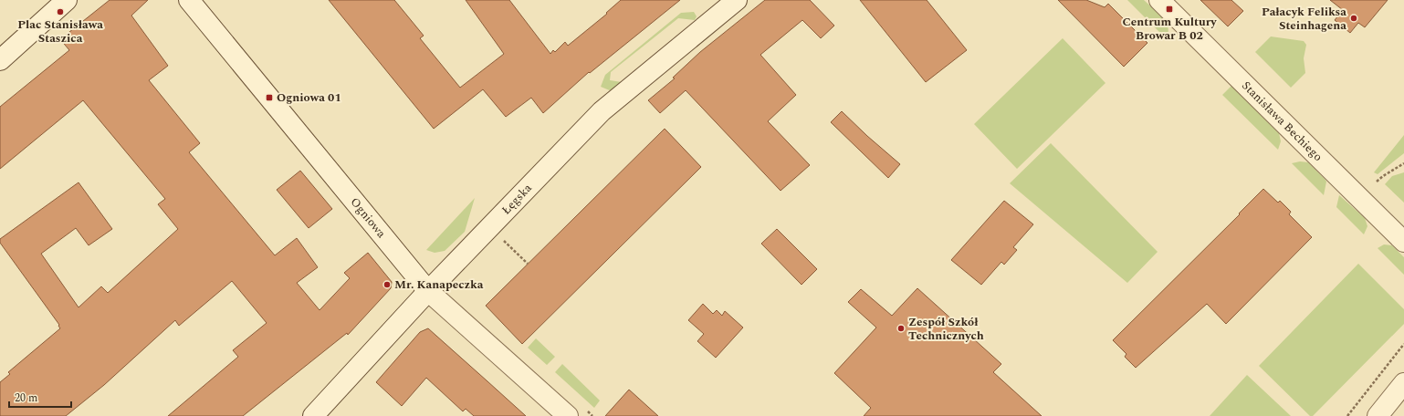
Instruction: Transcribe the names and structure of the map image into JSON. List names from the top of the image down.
{
  "streets": {
    "street": ["Stanisława Bechiego", "Łęgska", "Ogniowa"]
  },
  "crossings": [
    ["Łęgska", "Ogniowa"]
  ],
  "places": {
    "transit": ["Centrum Kultury Browar B 02", "Ogniowa 01"],
    "other": [
      "Plac Stanisława Staszica",
      "Pałacyk Feliksa Steinhagena",
      "Mr. Kanapeczka",
      "Zespół Szkół Technicznych"
    ]
  },
  "scale_bar": "20 m"
}
